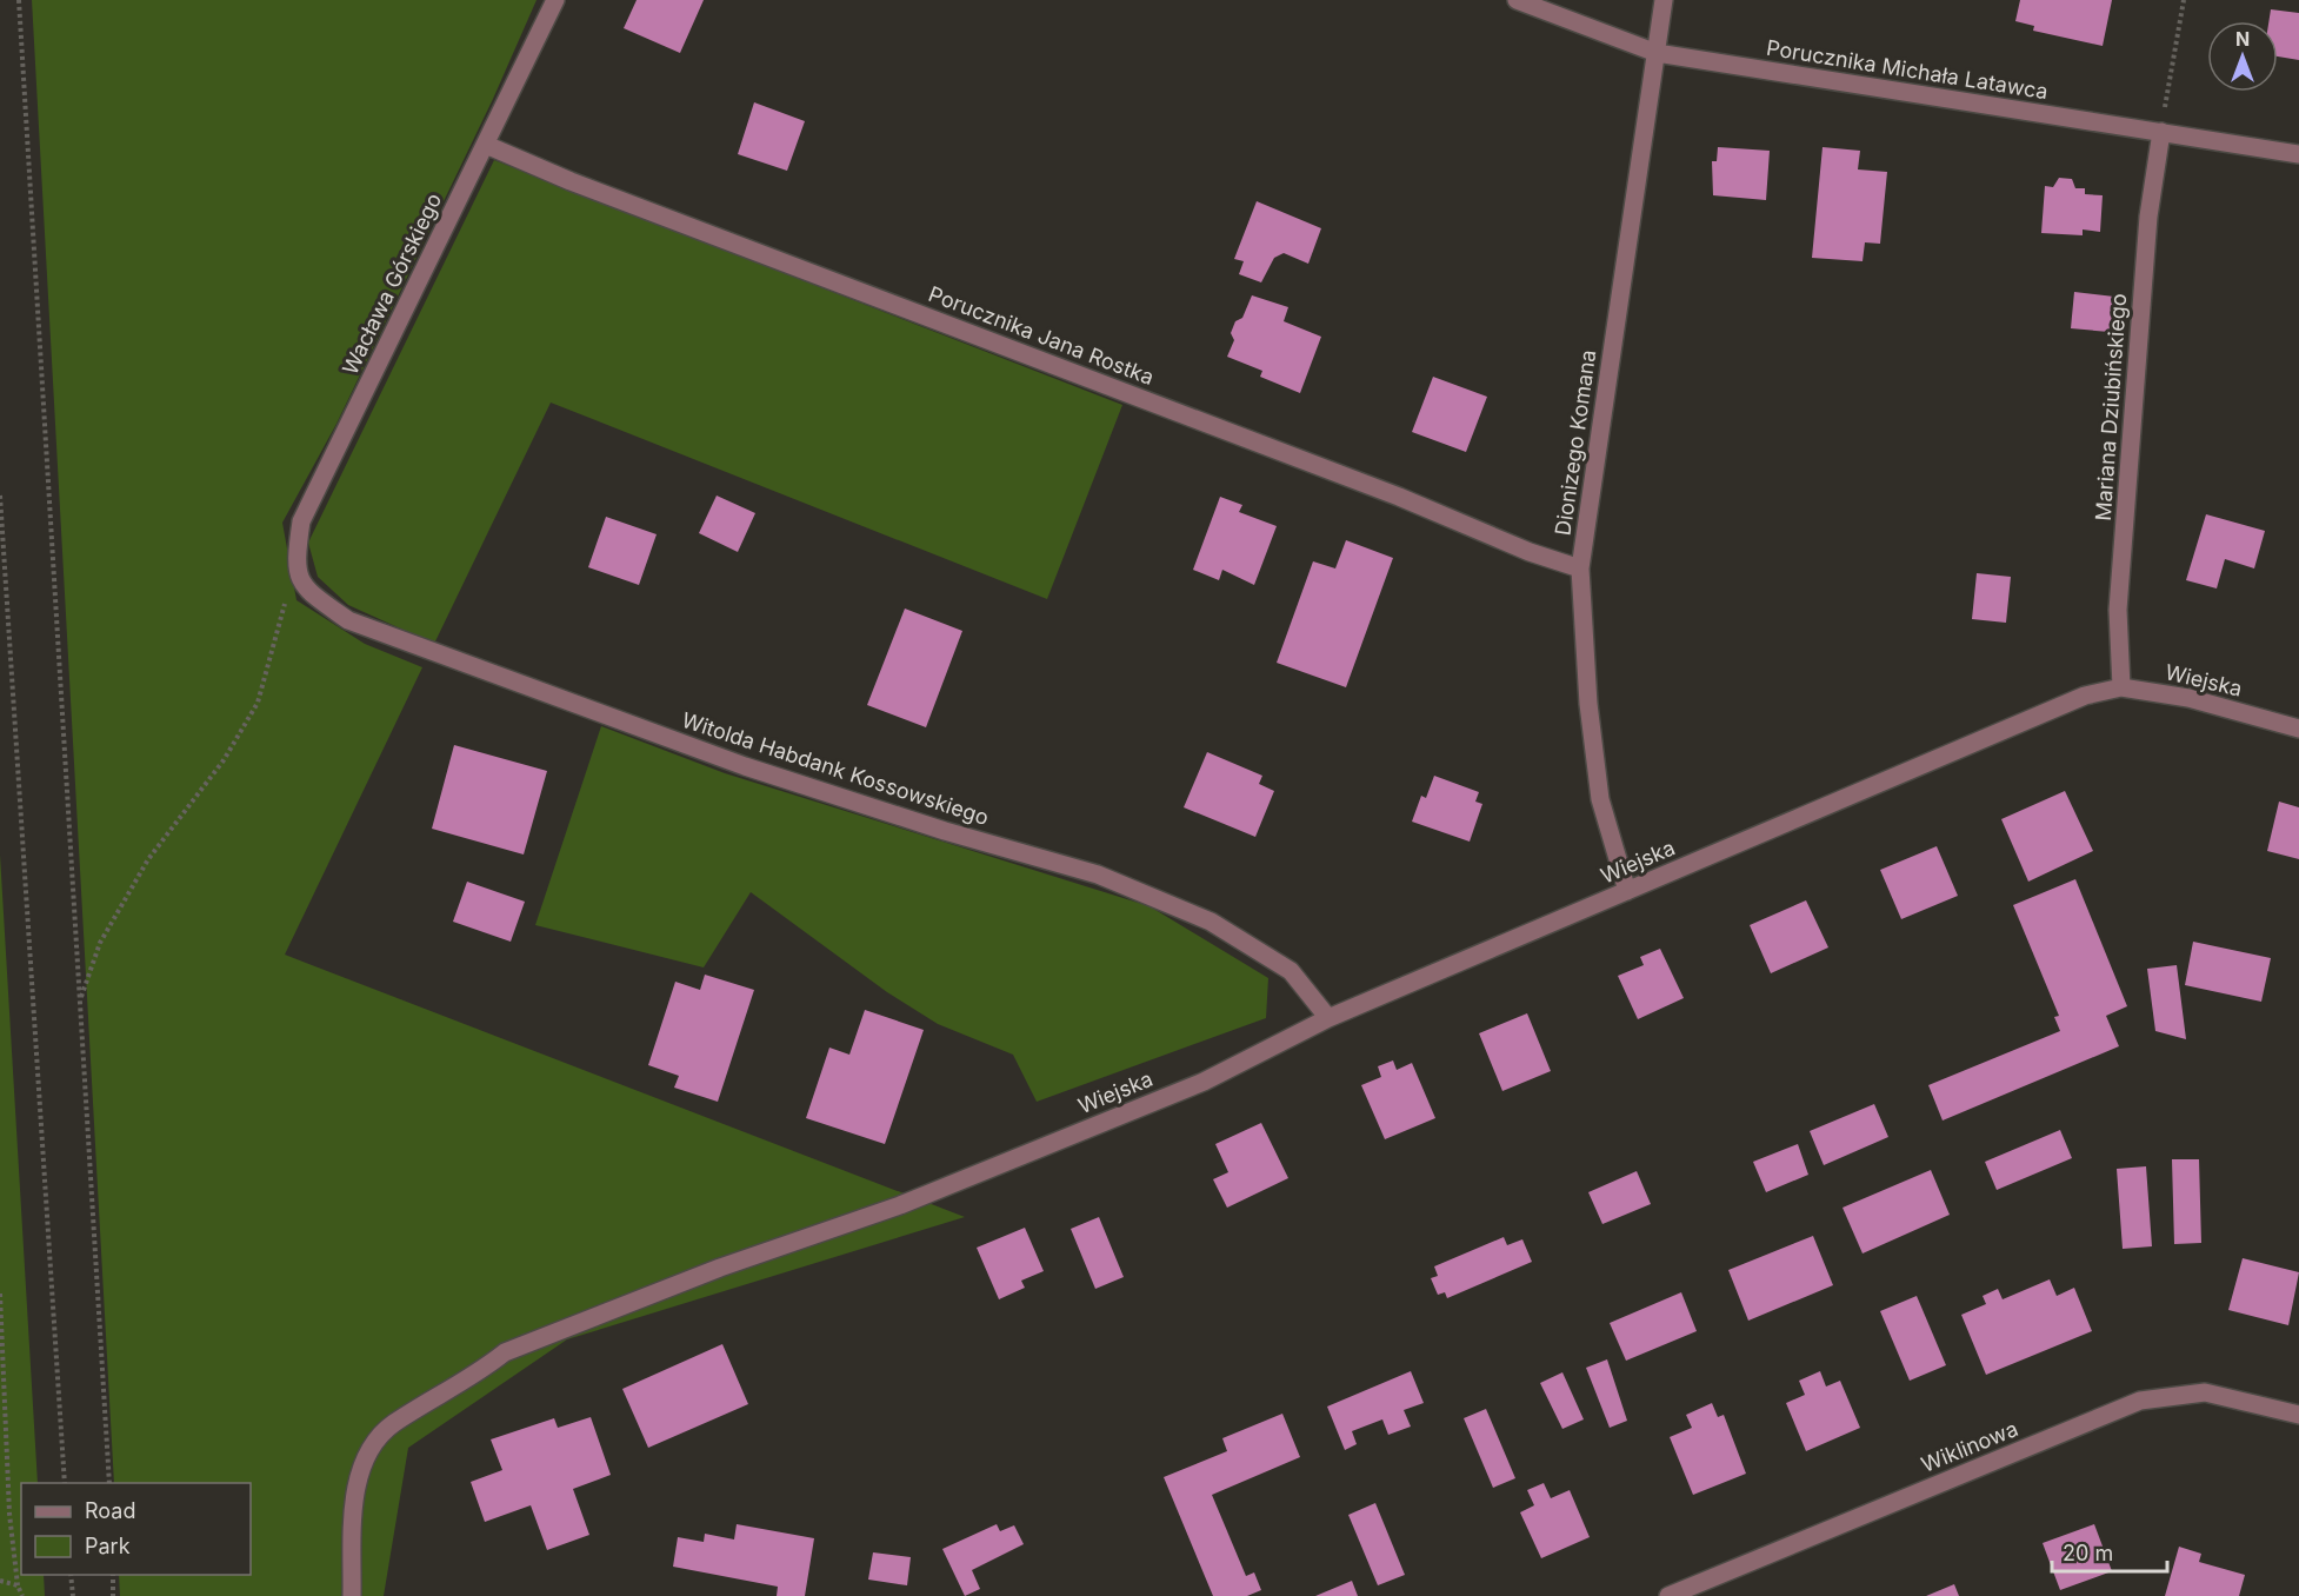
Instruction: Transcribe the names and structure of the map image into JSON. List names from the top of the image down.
{
  "streets": {
    "street": [
      "Porucznika Michała Latawca",
      "Wacława Górskiego",
      "Porucznika Jana Rostka",
      "Mariana Dziubińskiego",
      "Dionizego Komana",
      "Wiejska",
      "Witolda Habdank Kossowskiego",
      "Wiklinowa"
    ]
  },
  "crossings": [
    ["Porucznika Michała Latawca", "Mariana Dziubińskiego"],
    ["Porucznika Michała Latawca", "Dionizego Komana"],
    ["Wacława Górskiego", "Porucznika Jana Rostka"],
    ["Wacława Górskiego", "Witolda Habdank Kossowskiego"],
    ["Porucznika Jana Rostka", "Dionizego Komana"],
    ["Mariana Dziubińskiego", "Wiejska"],
    ["Dionizego Komana", "Wiejska"],
    ["Wiejska", "Witolda Habdank Kossowskiego"]
  ],
  "legend": ["Road", "Park"],
  "scale_bar": "20 m",
  "north": "top"
}
